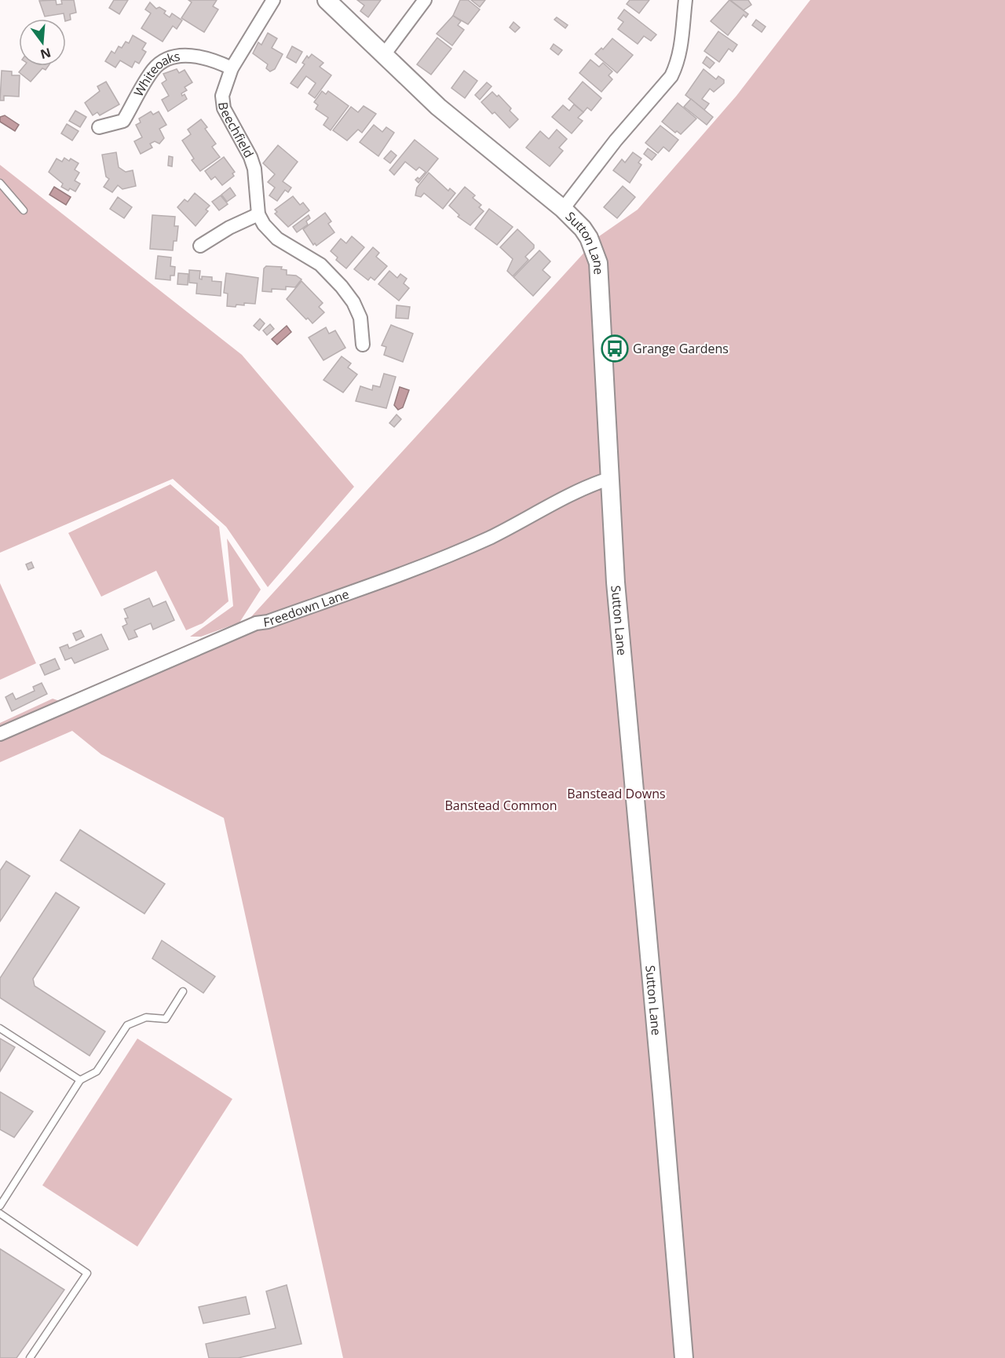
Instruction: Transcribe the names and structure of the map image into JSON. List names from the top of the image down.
{
  "streets": {
    "main road": ["Sutton Lane"],
    "street": ["Whiteoaks", "Beechfield", "Freedown Lane"]
  },
  "crossings": [
    ["Whiteoaks", "Beechfield"],
    ["Sutton Lane", "Freedown Lane"]
  ],
  "parks": ["Banstead Downs", "Banstead Common"],
  "places": {
    "bus stop": ["Grange Gardens"]
  },
  "north": "bottom"
}
